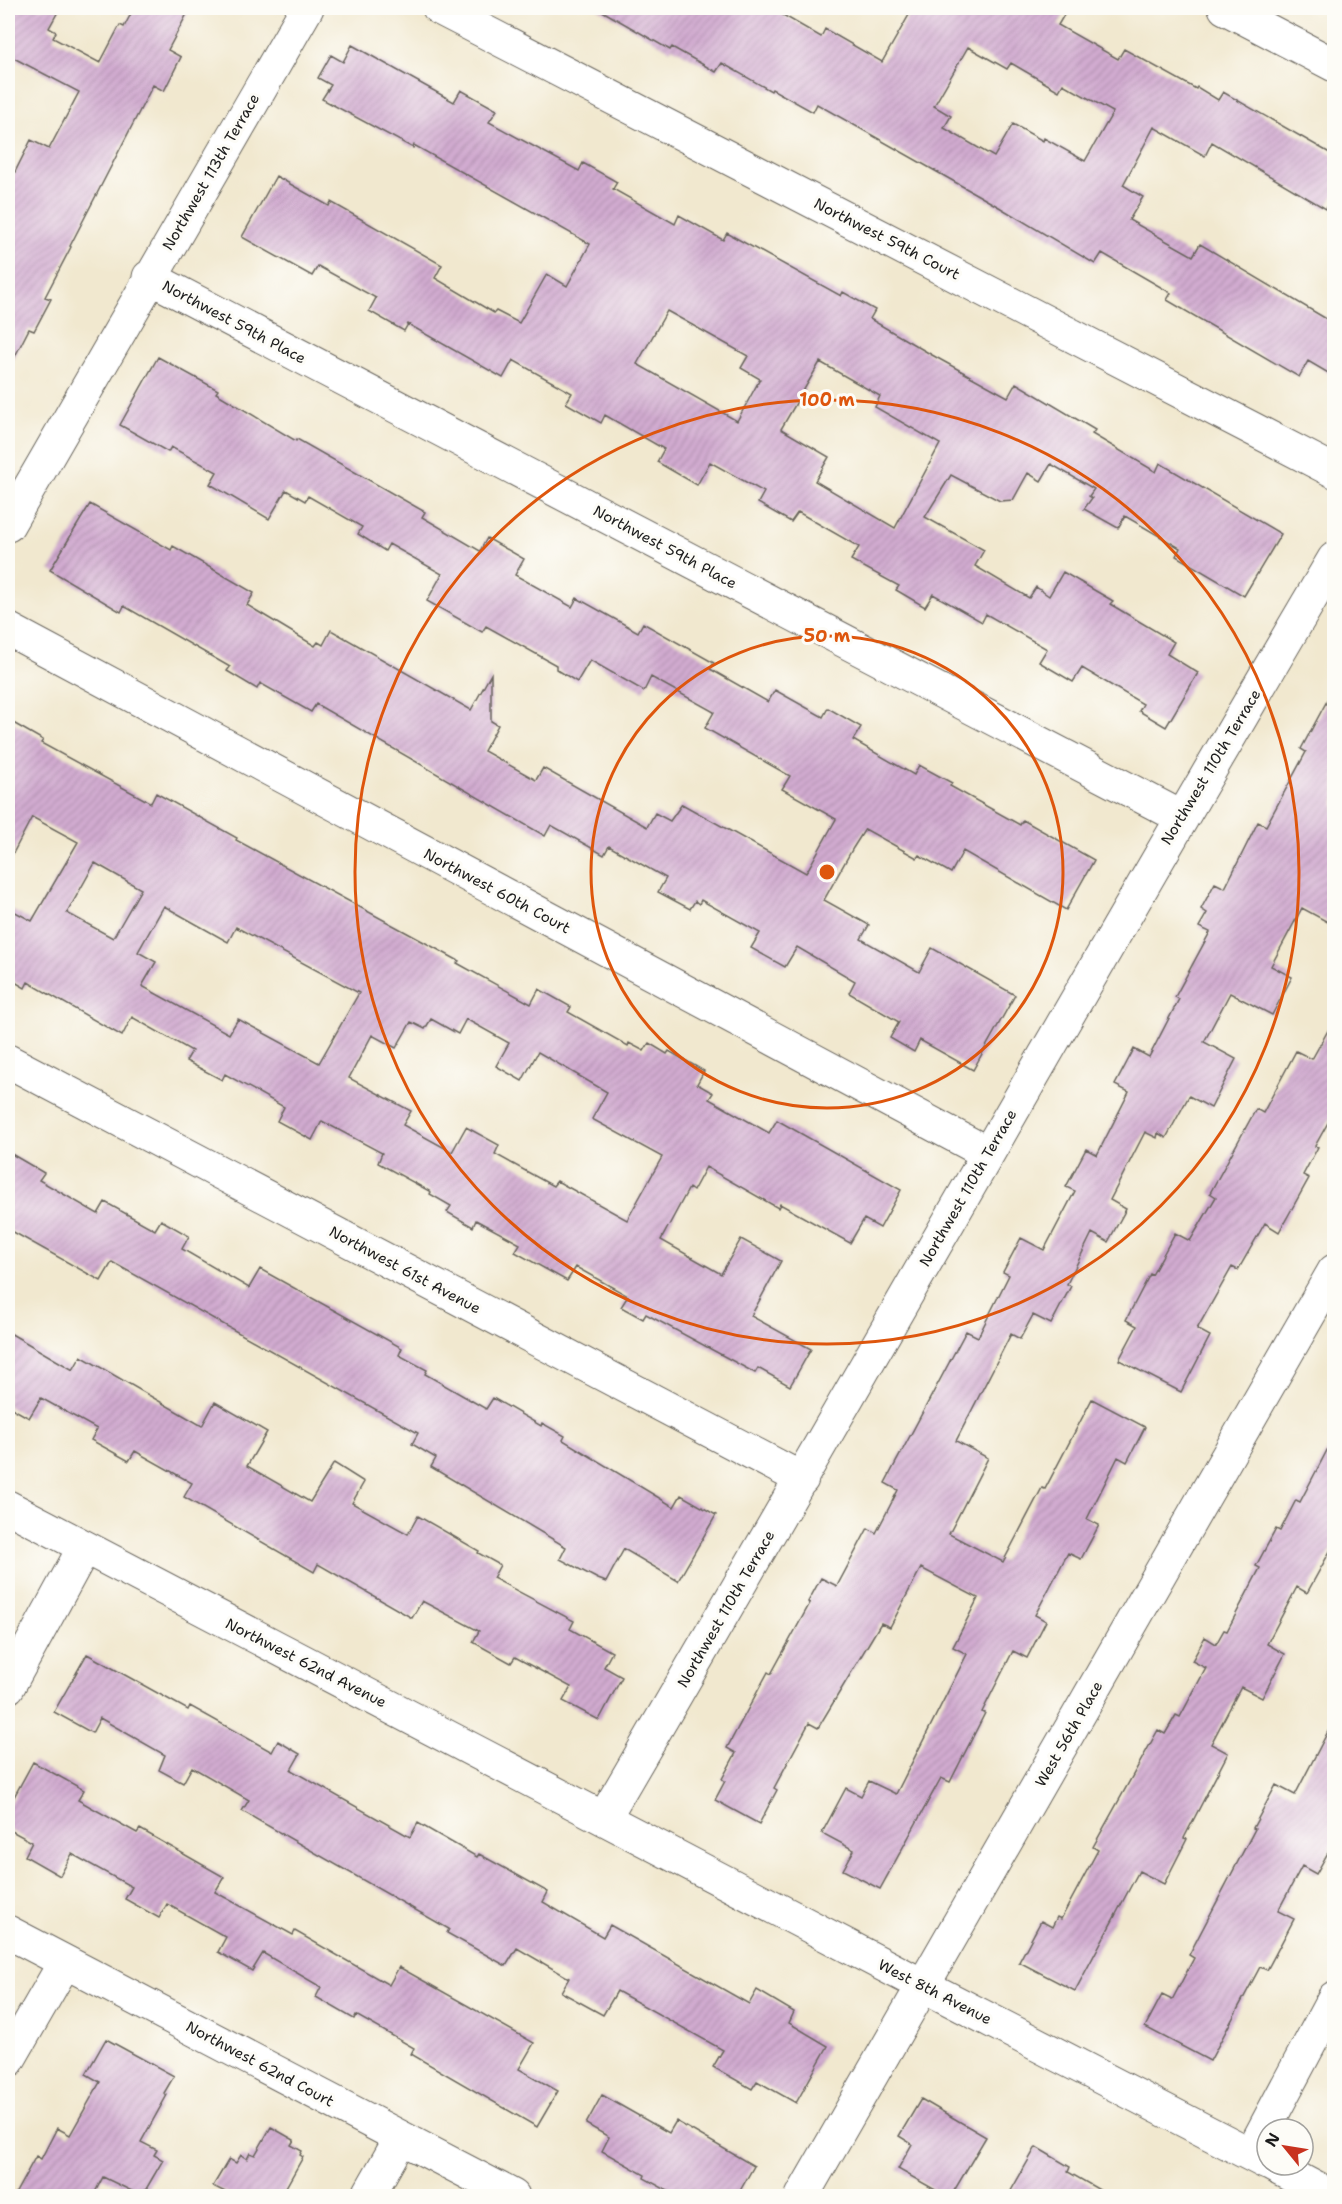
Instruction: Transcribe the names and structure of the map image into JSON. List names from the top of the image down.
{
  "streets": {
    "street": [
      "Northwest 113th Terrace",
      "Northwest 59th Court",
      "Northwest 59th Place",
      "Northwest 110th Terrace",
      "Northwest 60th Court",
      "Northwest 61st Avenue",
      "Northwest 62nd Avenue",
      "West 56th Place",
      "West 8th Avenue",
      "Northwest 62nd Court"
    ]
  },
  "crossings": [
    ["Northwest 113th Terrace", "Northwest 59th Place"],
    ["Northwest 59th Place", "Northwest 110th Terrace"],
    ["Northwest 110th Terrace", "Northwest 60th Court"],
    ["Northwest 110th Terrace", "Northwest 61st Avenue"],
    ["Northwest 110th Terrace", "Northwest 62nd Avenue"],
    ["Northwest 110th Terrace", "West 8th Avenue"],
    ["Northwest 62nd Avenue", "West 8th Avenue"],
    ["West 56th Place", "West 8th Avenue"]
  ],
  "north": "top left",
  "rings": ["100 m", "50 m"]
}
